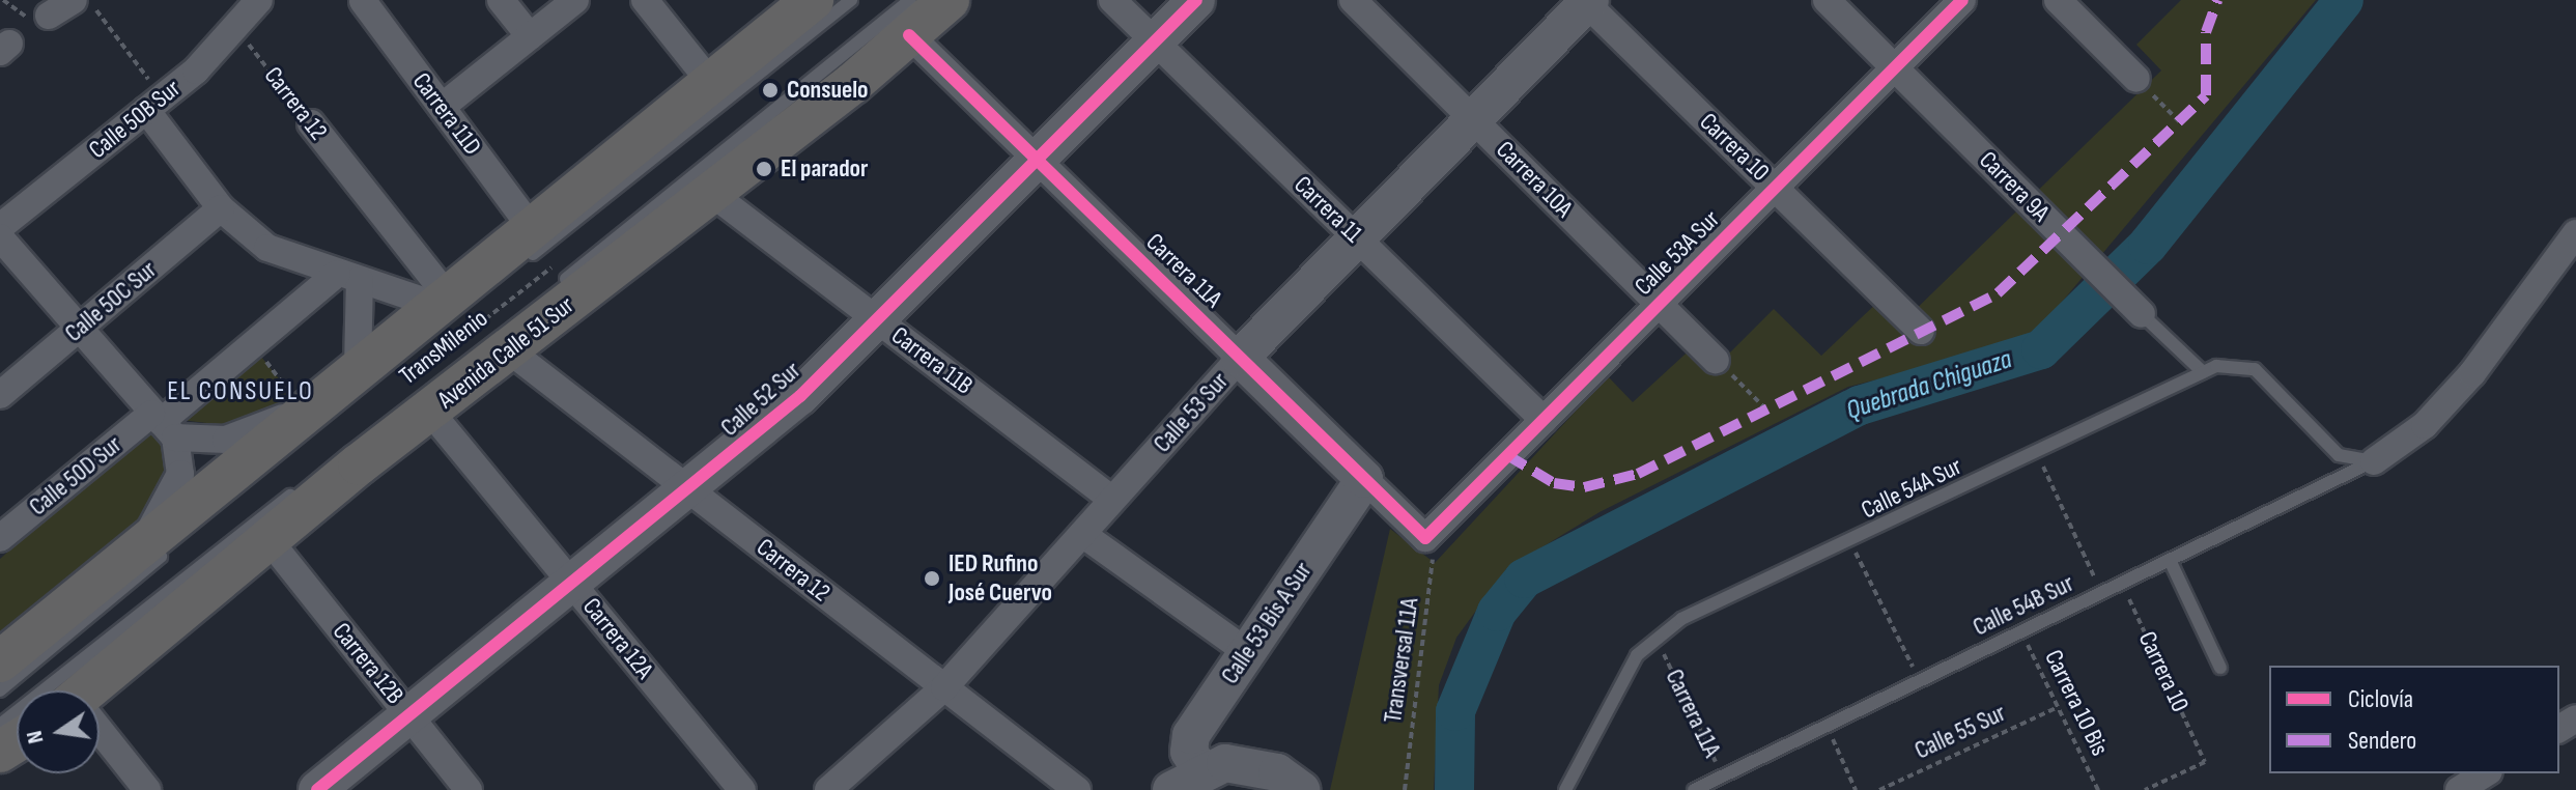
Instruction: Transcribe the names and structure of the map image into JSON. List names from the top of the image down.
{
  "streets": {
    "main road": ["Avenida Calle 51 Sur"],
    "street": [
      "Carrera 12",
      "Carrera 11D",
      "Calle 50B Sur",
      "Carrera 10",
      "Carrera 10A",
      "Carrera 9A",
      "Carrera 11",
      "Calle 53A Sur",
      "Carrera 11A",
      "Calle 50C Sur",
      "Carrera 11B",
      "Calle 52 Sur",
      "Calle 53 Sur",
      "Calle 50D Sur",
      "Calle 53 Bis A Sur",
      "Carrera 12A",
      "Carrera 12B"
    ],
    "lane": ["TransMilenio", "Calle 54A Sur", "Calle 54B Sur"],
    "path": ["Transversal 11A", "Carrera 10 Bis", "Calle 55 Sur"]
  },
  "crossings": [
    ["Carrera 12", "Calle 50B Sur"],
    ["Carrera 12", "Avenida Calle 51 Sur"],
    ["Carrera 12", "Calle 52 Sur"],
    ["Carrera 12", "Calle 53 Sur"],
    ["Carrera 10", "Calle 53A Sur"],
    ["Carrera 10", "Calle 53 Sur"],
    ["Carrera 10", "Calle 54B Sur"],
    ["Carrera 10A", "Calle 53A Sur"],
    ["Carrera 10A", "Calle 53 Sur"],
    ["Carrera 9A", "Calle 53A Sur"],
    ["Carrera 9A", "Calle 54A Sur"],
    ["Carrera 11", "Calle 53A Sur"],
    ["Carrera 11", "Calle 52 Sur"],
    ["Carrera 11", "Calle 53 Sur"],
    ["Calle 53A Sur", "Carrera 11A"],
    ["Calle 53A Sur", "Transversal 11A"],
    ["Carrera 11A", "Avenida Calle 51 Sur"],
    ["Carrera 11A", "Calle 52 Sur"],
    ["Carrera 11A", "Calle 53 Sur"],
    ["Carrera 11A", "Calle 54A Sur"],
    ["Carrera 11A", "Calle 54B Sur"],
    ["Carrera 11A", "Calle 53 Bis A Sur"],
    ["Carrera 11A", "Transversal 11A"],
    ["Avenida Calle 51 Sur", "Carrera 11B"],
    ["Avenida Calle 51 Sur", "Carrera 12A"],
    ["Avenida Calle 51 Sur", "Carrera 12B"],
    ["Carrera 11B", "Calle 52 Sur"],
    ["Carrera 11B", "Calle 53 Sur"],
    ["Calle 52 Sur", "Carrera 12A"],
    ["Calle 52 Sur", "Carrera 12B"],
    ["Calle 54A Sur", "Calle 54B Sur"],
    ["Calle 54B Sur", "Carrera 10 Bis"],
    ["Carrera 10 Bis", "Calle 55 Sur"]
  ],
  "districts": ["EL CONSUELO"],
  "water": ["Quebrada Chiguaza"],
  "places": ["Consuelo", "El parador", "IED Rufino José Cuervo"],
  "legend": ["Ciclovía", "Sendero"],
  "north": "left"
}
